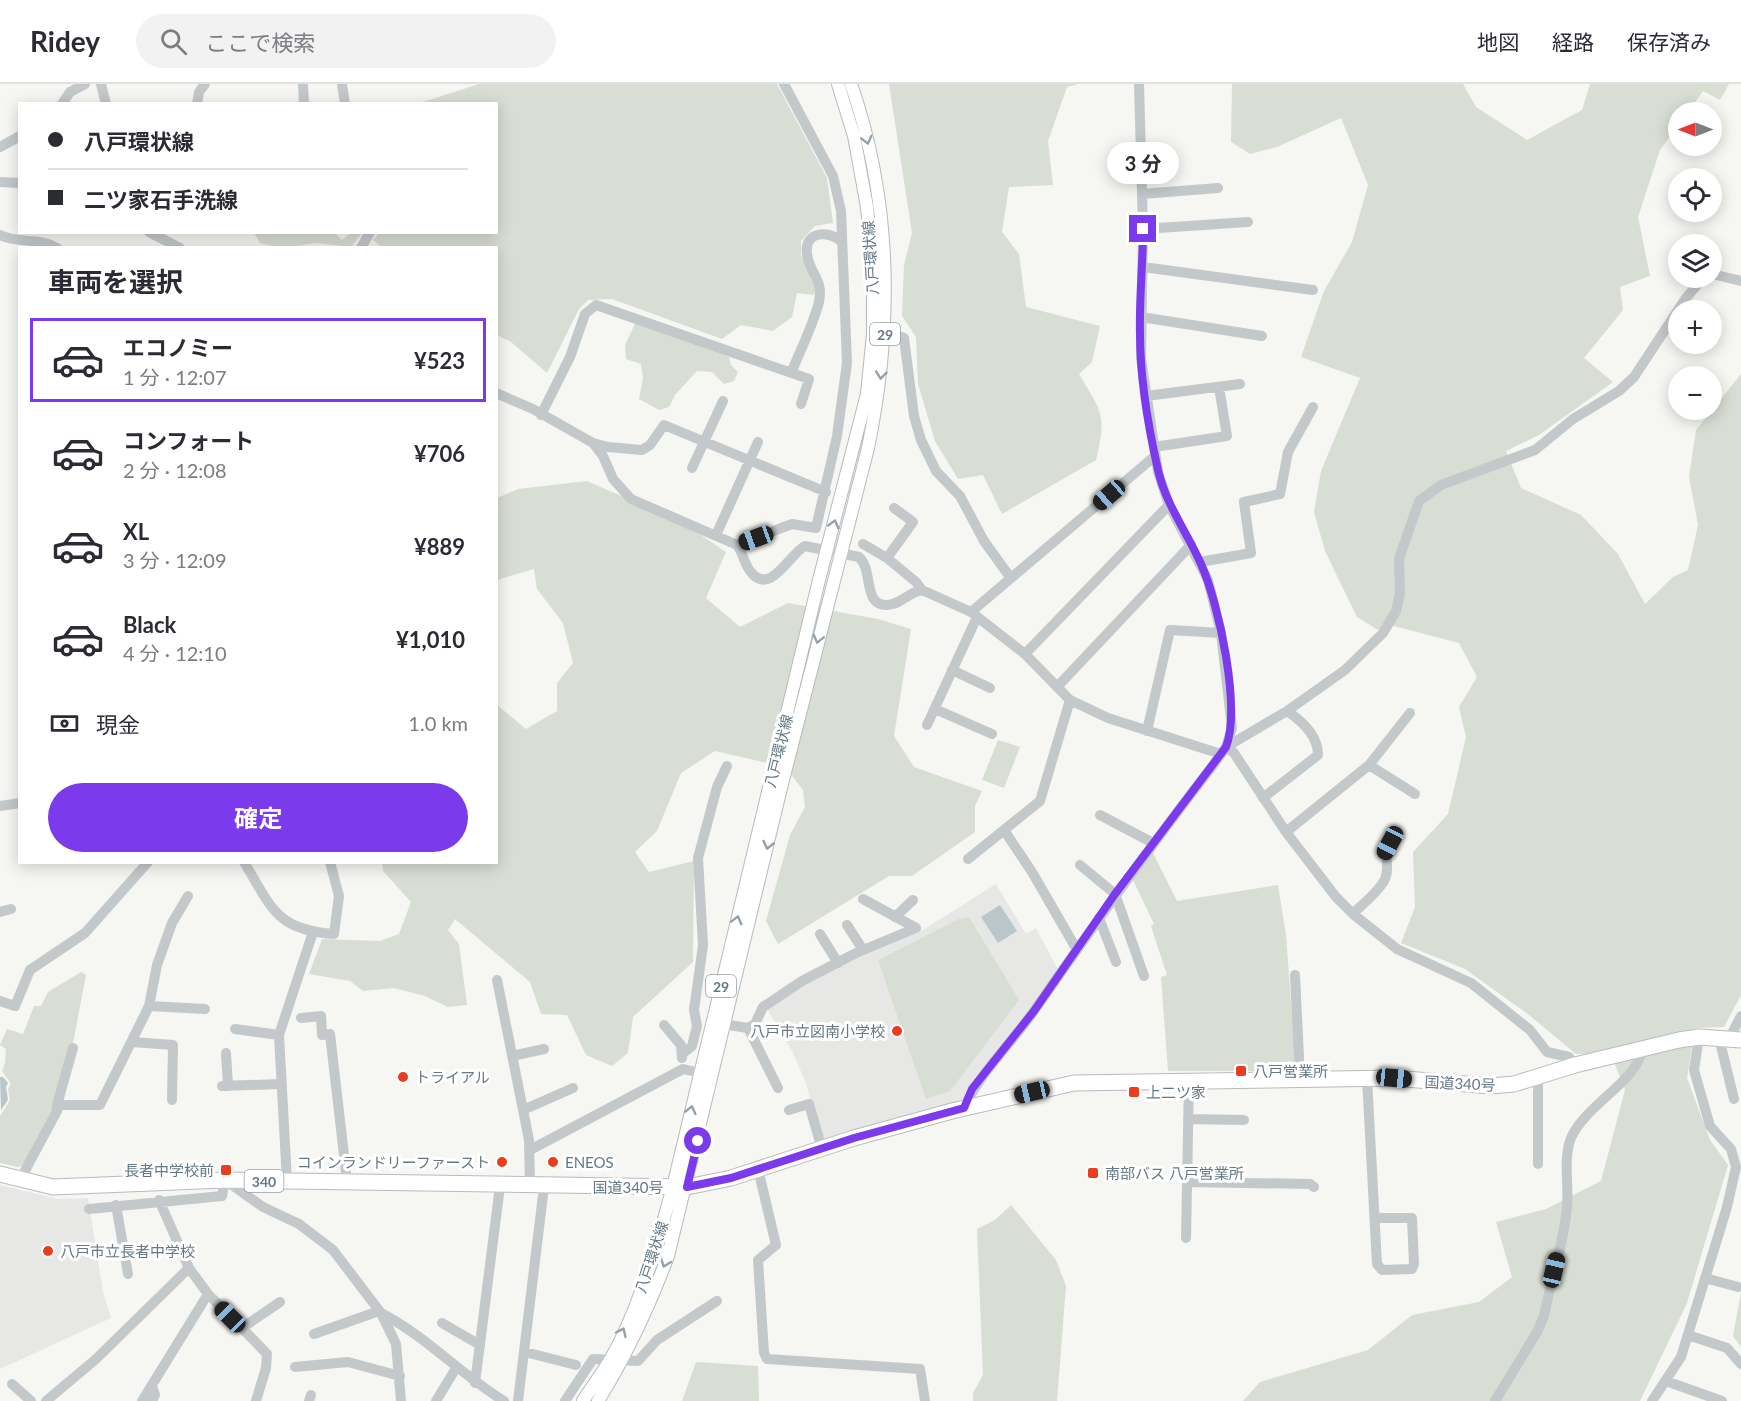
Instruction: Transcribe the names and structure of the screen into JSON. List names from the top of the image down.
{
  "streets": {
    "highway": ["国道340号", "340"],
    "main road": ["八戸環状線", "29"]
  },
  "crossings": [
    ["八戸環状線", "国道340号"]
  ],
  "places": {
    "other": [
      "八戸市立図南小学校",
      "トライアル",
      "コインランドリーファースト",
      "ENEOS",
      "八戸市立長者中学校"
    ],
    "transit": [
      "八戸営業所",
      "上二ツ家",
      "長者中学校前",
      "南部バス 八戸営業所"
    ]
  },
  "north": "left",
  "page": {
    "header": "Ridey",
    "search": "ここで検索",
    "nav": ["地図", "経路", "保存済み"],
    "map_buttons": ["+", "−"],
    "banner": ["八戸環状線", "二ツ家石手洗線"],
    "bubble": "3 分",
    "heading": "車両を選択",
    "list": [
      {
        "name": "エコノミー",
        "note": "1 分 · 12:07",
        "value": "¥523"
      },
      {
        "name": "コンフォート",
        "note": "2 分 · 12:08",
        "value": "¥706"
      },
      {
        "name": "XL",
        "note": "3 分 · 12:09",
        "value": "¥889"
      },
      {
        "name": "Black",
        "note": "4 分 · 12:10",
        "value": "¥1,010"
      }
    ],
    "pay": ["現金", "1.0 km"],
    "buttons": "確定"
  }
}
